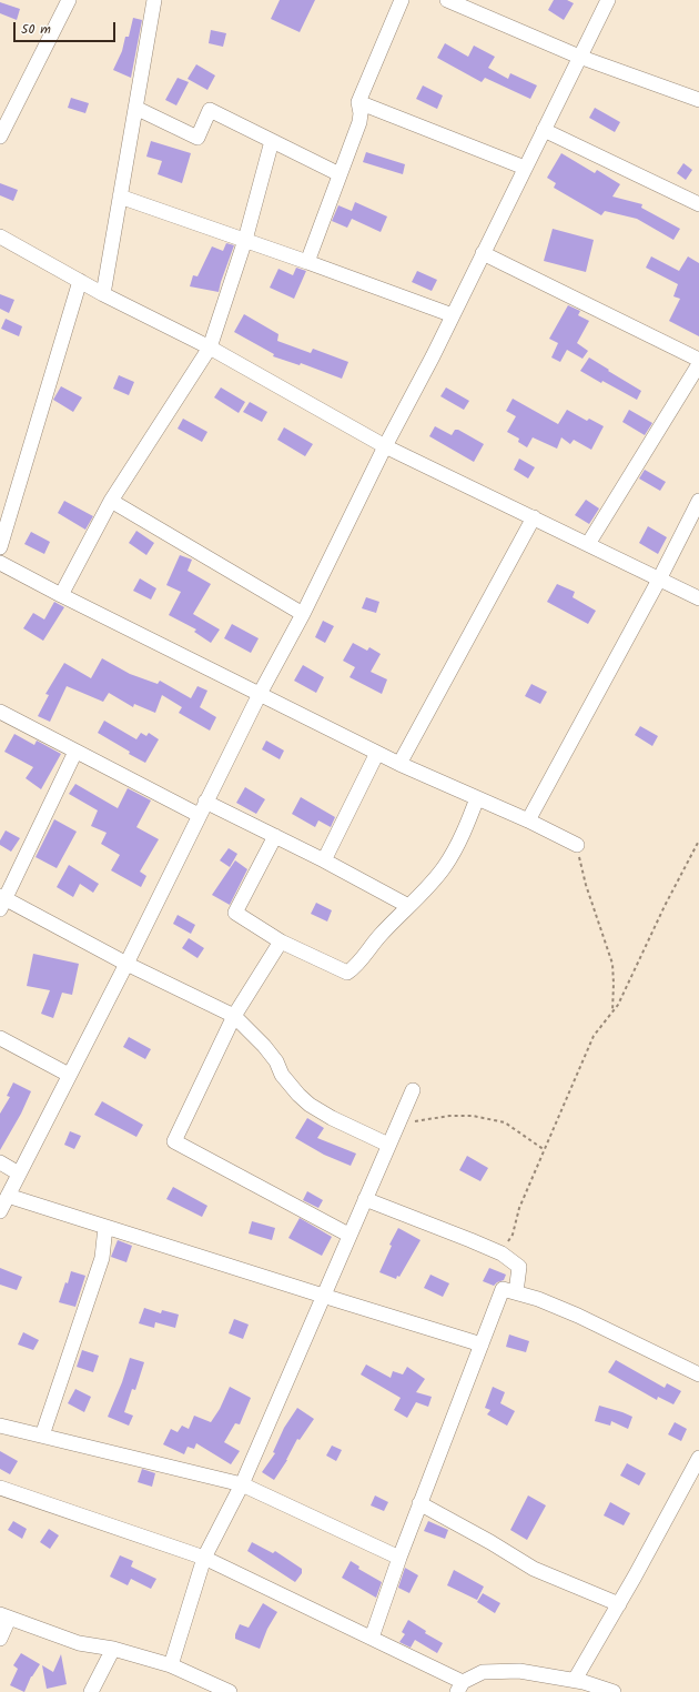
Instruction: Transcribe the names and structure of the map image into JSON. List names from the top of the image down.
{
  "scale_bar": "50 m"
}
